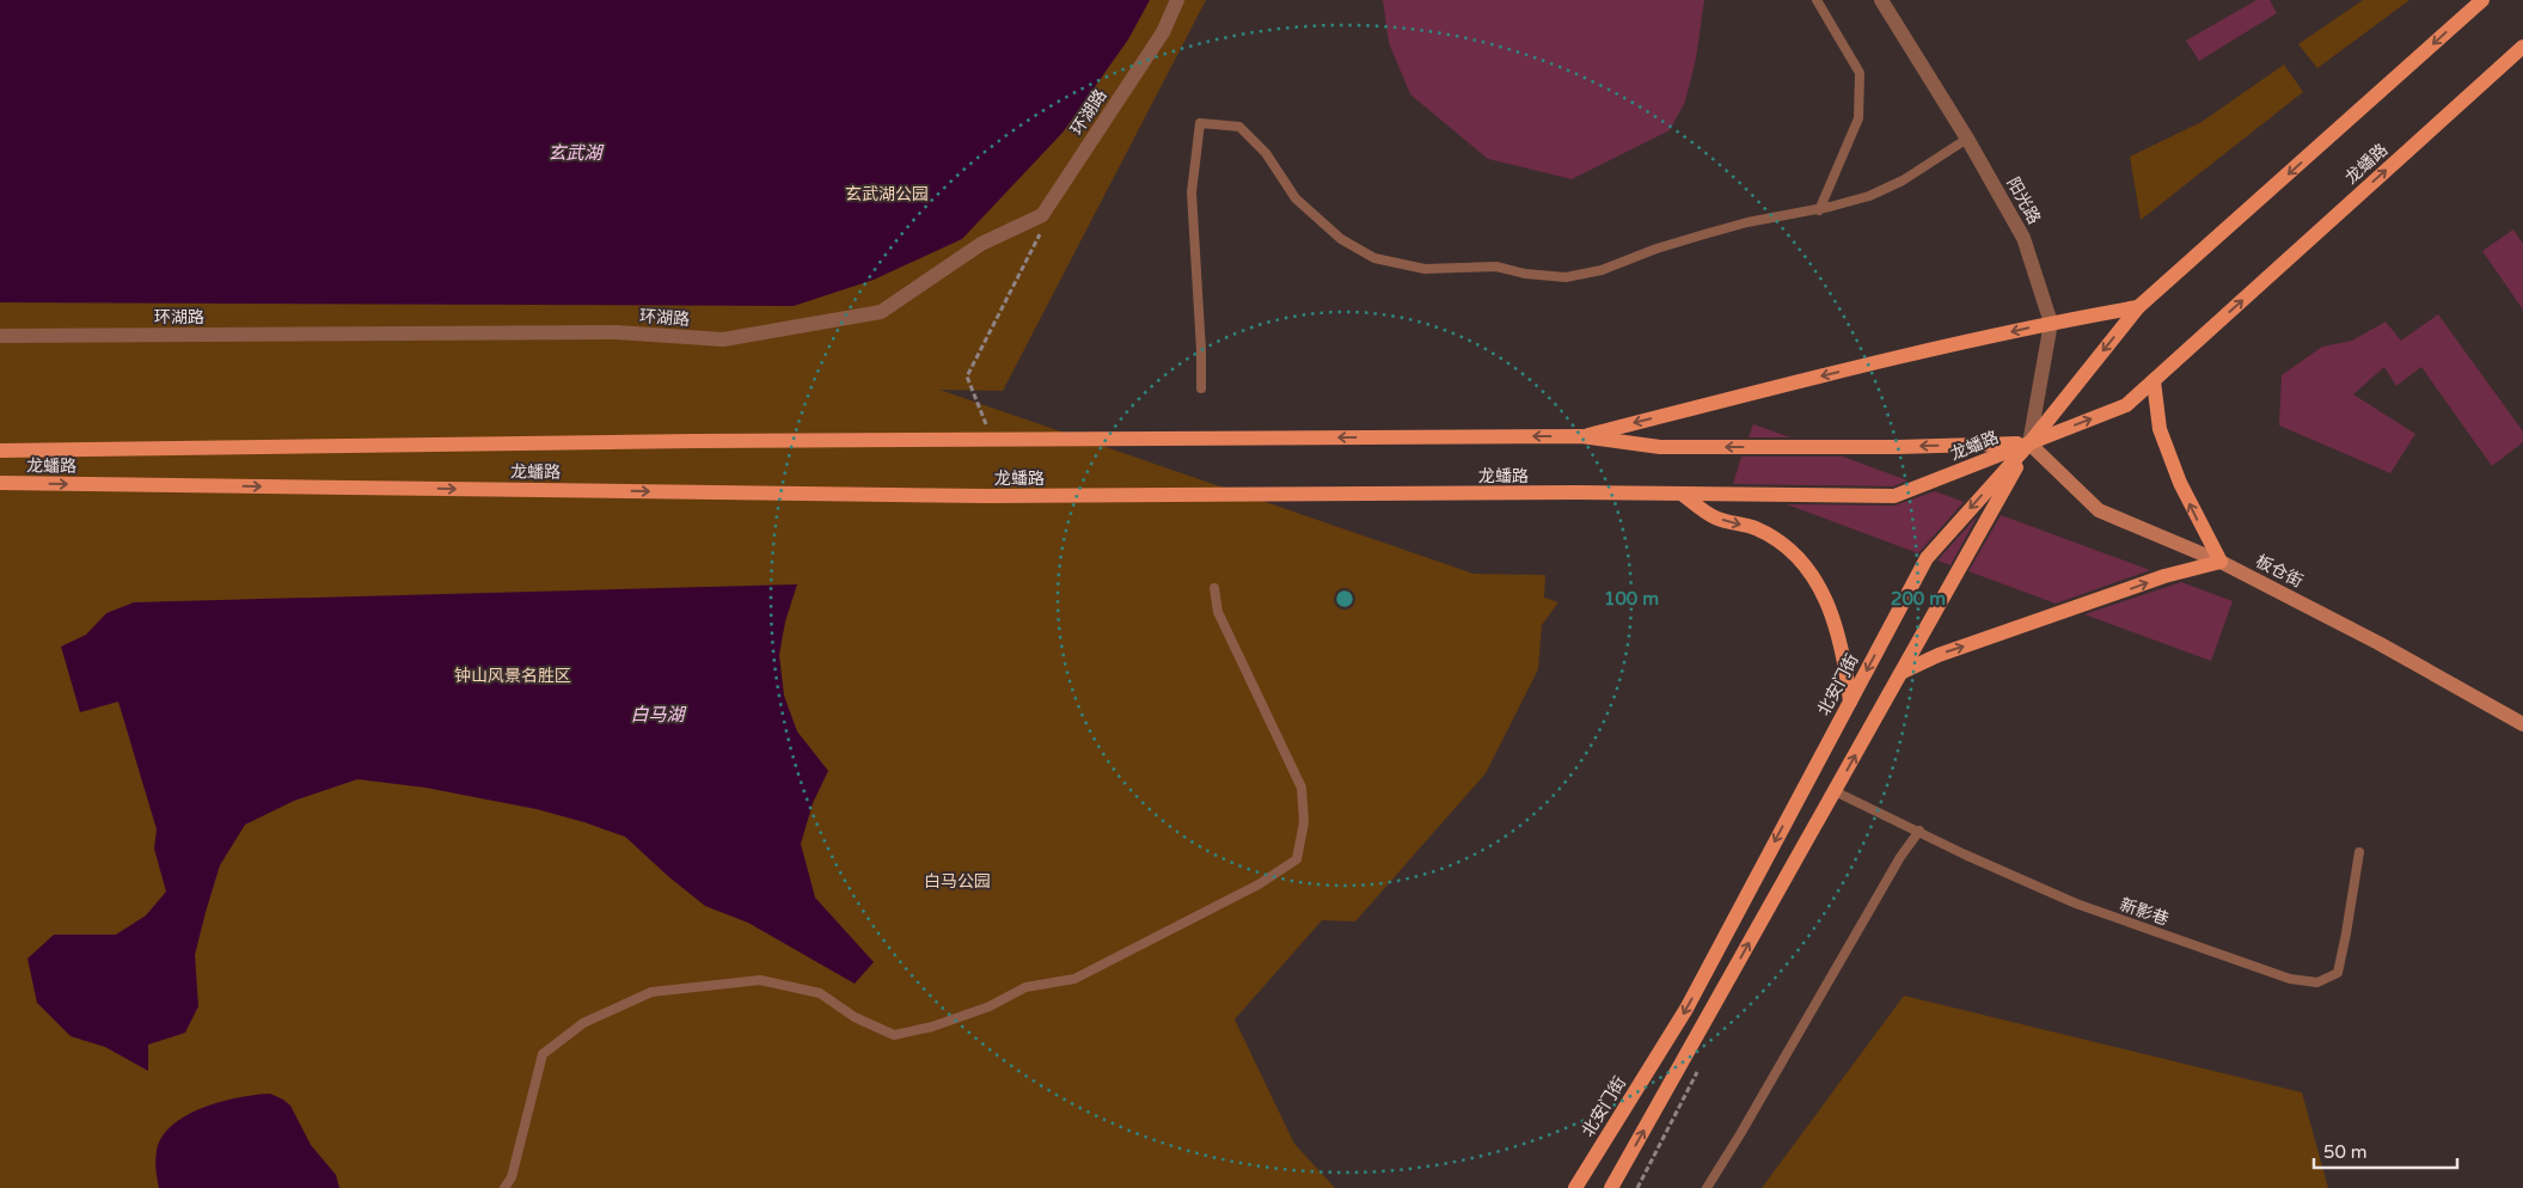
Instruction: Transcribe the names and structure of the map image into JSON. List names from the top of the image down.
{
  "streets": {
    "main road": ["龙蟠路", "板仓街", "北安门街"],
    "street": ["环湖路", "阳光路"],
    "lane": ["新影巷"]
  },
  "crossings": [
    ["龙蟠路", "阳光路"],
    ["龙蟠路", "板仓街"],
    ["龙蟠路", "北安门街"],
    ["阳光路", "板仓街"],
    ["阳光路", "北安门街"],
    ["板仓街", "北安门街"]
  ],
  "water": ["玄武湖", "白马湖"],
  "parks": ["玄武湖公园", "钟山风景名胜区", "白马公园"],
  "scale_bar": "50 m",
  "rings": ["100 m", "200 m"]
}
